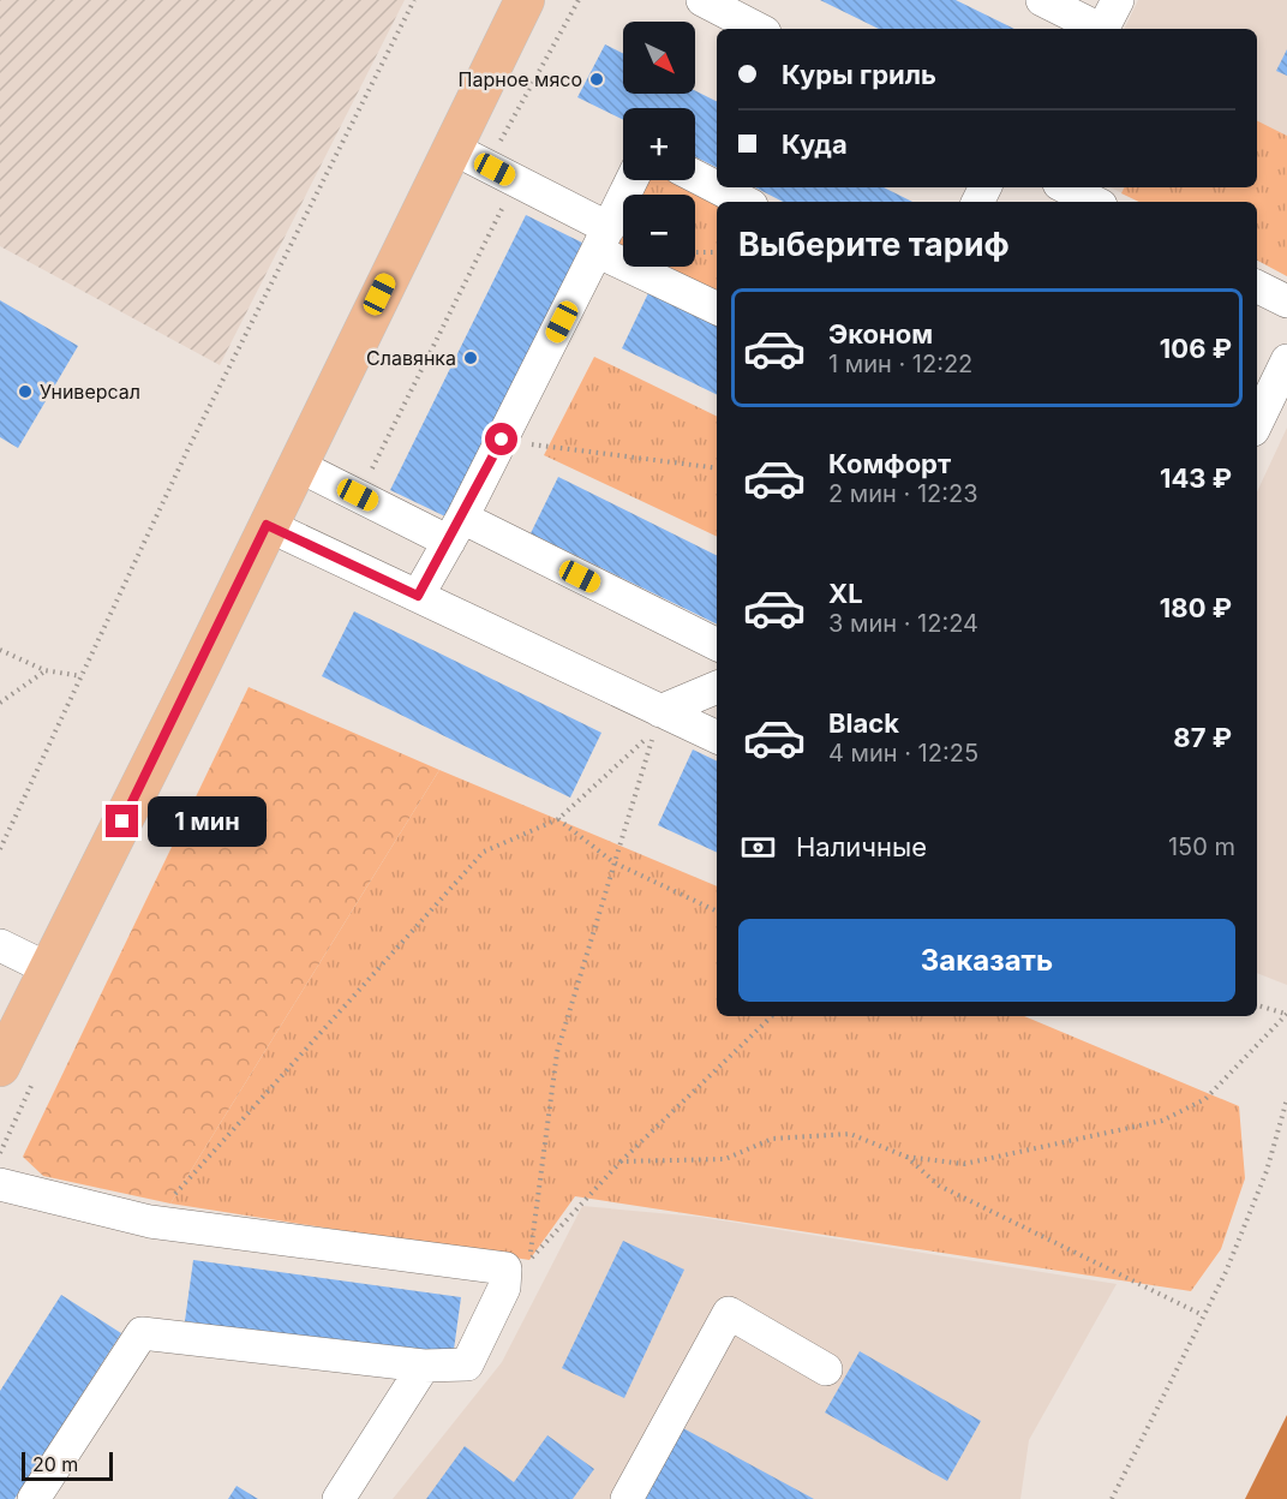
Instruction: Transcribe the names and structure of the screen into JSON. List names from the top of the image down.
{
  "places": ["Парное мясо", "Славянка", "Универсал"],
  "scale_bar": "20 m",
  "north": "bottom right",
  "page": {
    "map_buttons": ["+", "−"],
    "banner": ["Куры гриль", "Куда"],
    "heading": "Выберите тариф",
    "list": [
      {
        "name": "Эконом",
        "note": "1 мин · 12:22",
        "value": "106 ₽"
      },
      {
        "name": "Комфорт",
        "note": "2 мин · 12:23",
        "value": "143 ₽"
      },
      {
        "name": "XL",
        "note": "3 мин · 12:24",
        "value": "180 ₽"
      },
      {
        "name": "Black",
        "note": "4 мин · 12:25",
        "value": "87 ₽"
      }
    ],
    "bubble": "1 мин",
    "pay": ["Наличные", "150 m"],
    "buttons": "Заказать",
    "scale": "20 m"
  }
}
